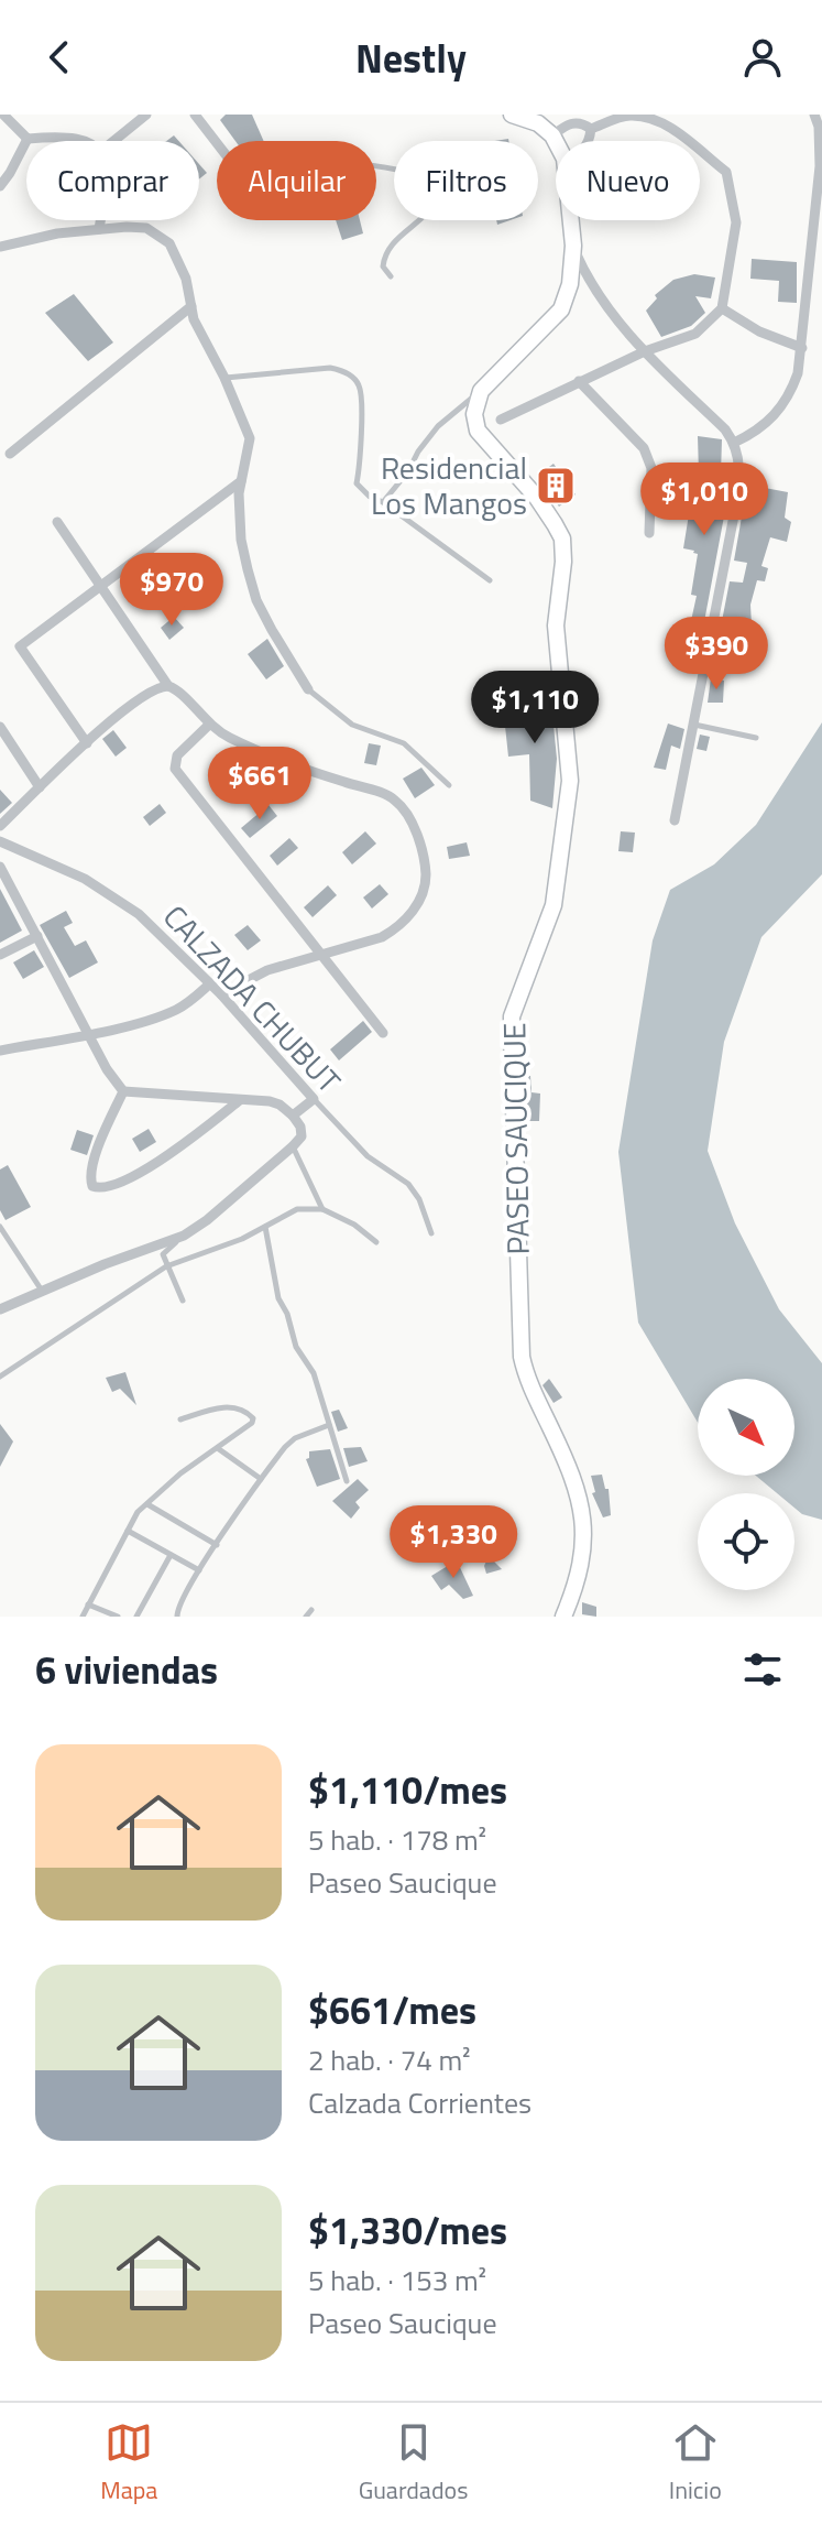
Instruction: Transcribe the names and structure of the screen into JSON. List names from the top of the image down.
{
  "streets": {
    "street": ["CALZADA CHUBUT", "PASEO SAUCIQUE"]
  },
  "places": {
    "building": ["Residencial Los Mangos"]
  },
  "north": "bottom right",
  "page": {
    "header": "Nestly",
    "chip": [
      "Comprar",
      "Alquilar",
      "Filtros",
      "Nuevo"
    ],
    "price": [
      "$1,010",
      "$970",
      "$390",
      "$1,110",
      "$661",
      "$1,330"
    ],
    "heading": "6 viviendas",
    "list": [
      {
        "name": "$1,110/mes",
        "note": "5 hab. · 178 m² · Paseo Saucique"
      },
      {
        "name": "$661/mes",
        "note": "2 hab. · 74 m² · Calzada Corrientes"
      },
      {
        "name": "$1,330/mes",
        "note": "5 hab. · 153 m² · Paseo Saucique"
      }
    ],
    "tabs": ["Mapa", "Guardados", "Inicio"]
  }
}
